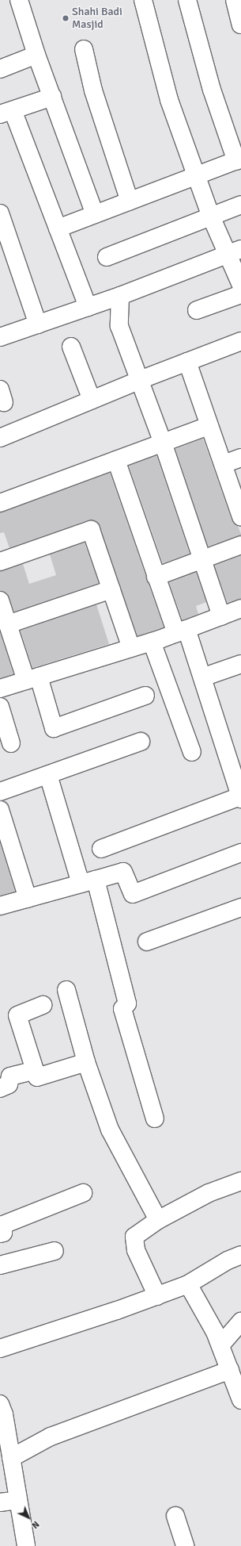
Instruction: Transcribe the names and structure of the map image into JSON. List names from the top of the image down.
{
  "places": ["Shahi Badi Masjid"],
  "north": "bottom right"
}
